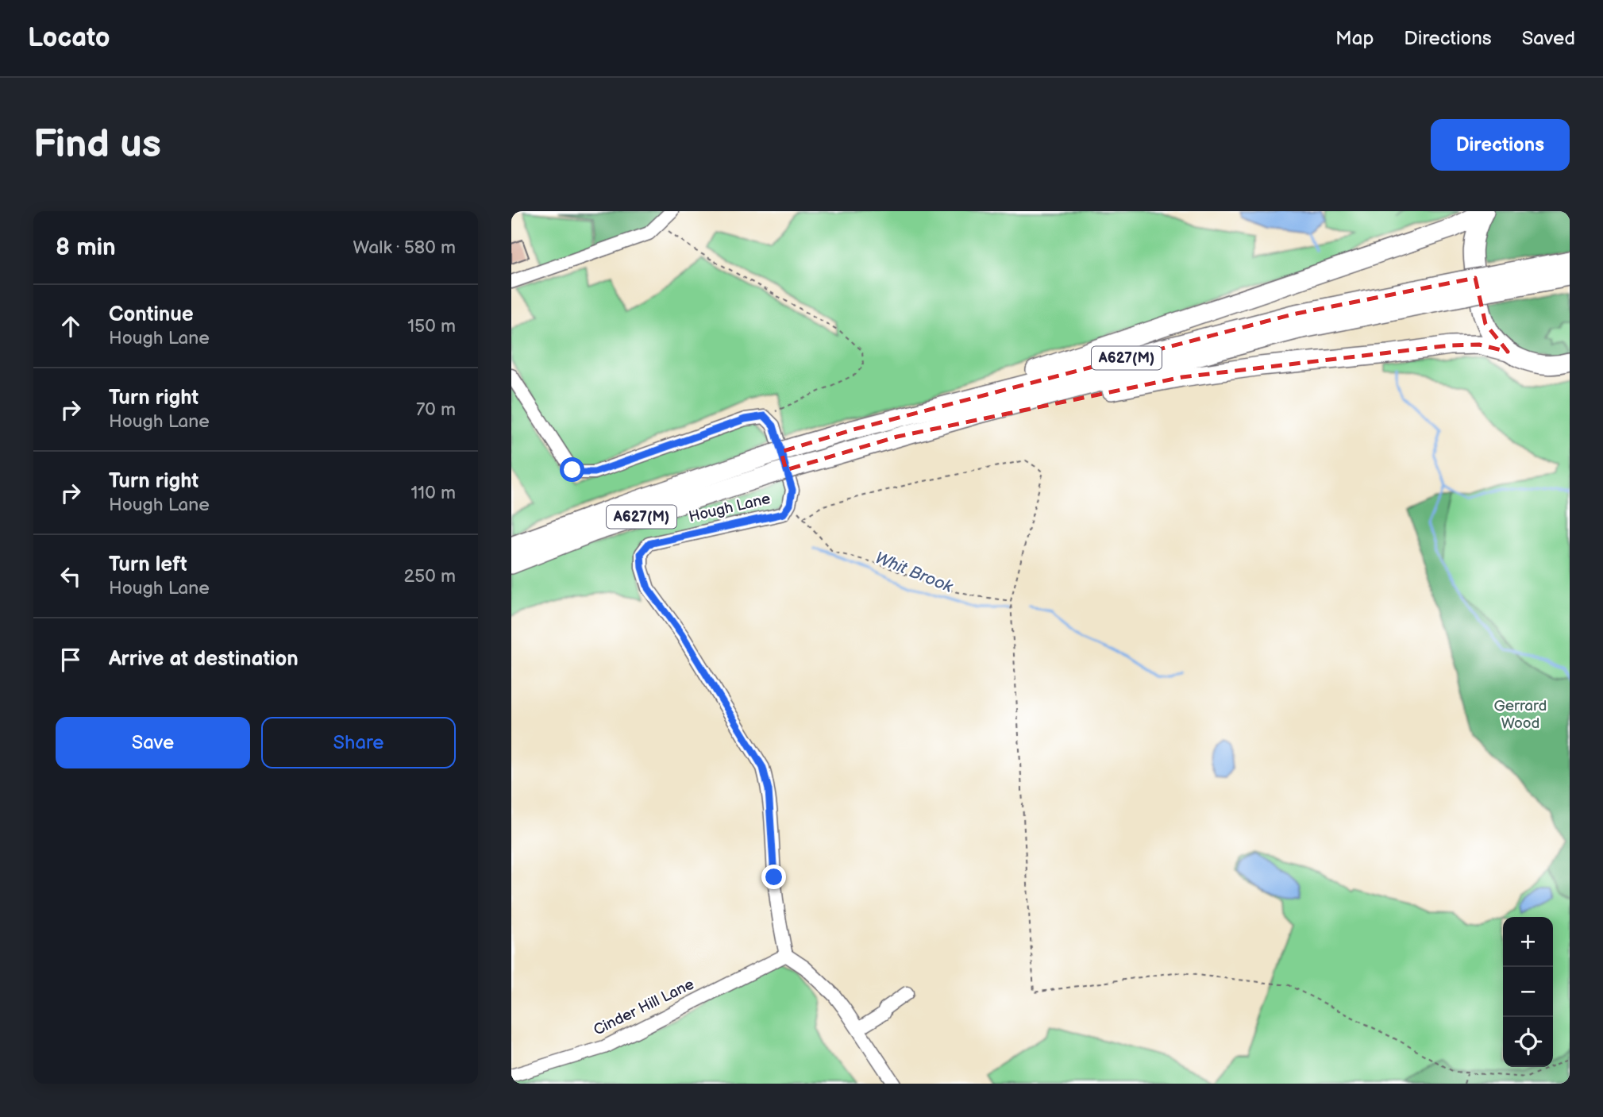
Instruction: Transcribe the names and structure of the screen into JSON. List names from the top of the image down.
{
  "streets": {
    "highway": ["A627(M)"],
    "street": ["Hough Lane", "Cinder Hill Lane"]
  },
  "crossings": [
    ["Hough Lane", "Cinder Hill Lane"]
  ],
  "water": ["Whit Brook"],
  "parks": ["Gerrard Wood"],
  "page": {
    "header": "Locato",
    "nav": ["Map", "Directions", "Saved"],
    "buttons": [
      "Directions",
      ["Save", "Share"]
    ],
    "title": "Find us",
    "heading": ["8 min", "Walk · 580 m"],
    "list": [
      ["Continue", "Hough Lane", "150 m"],
      ["Turn right", "Hough Lane", "70 m"],
      ["Turn right", "Hough Lane", "110 m"],
      ["Turn left", "Hough Lane", "250 m"],
      "Arrive at destination"
    ],
    "map_buttons": ["+", "−"]
  }
}
